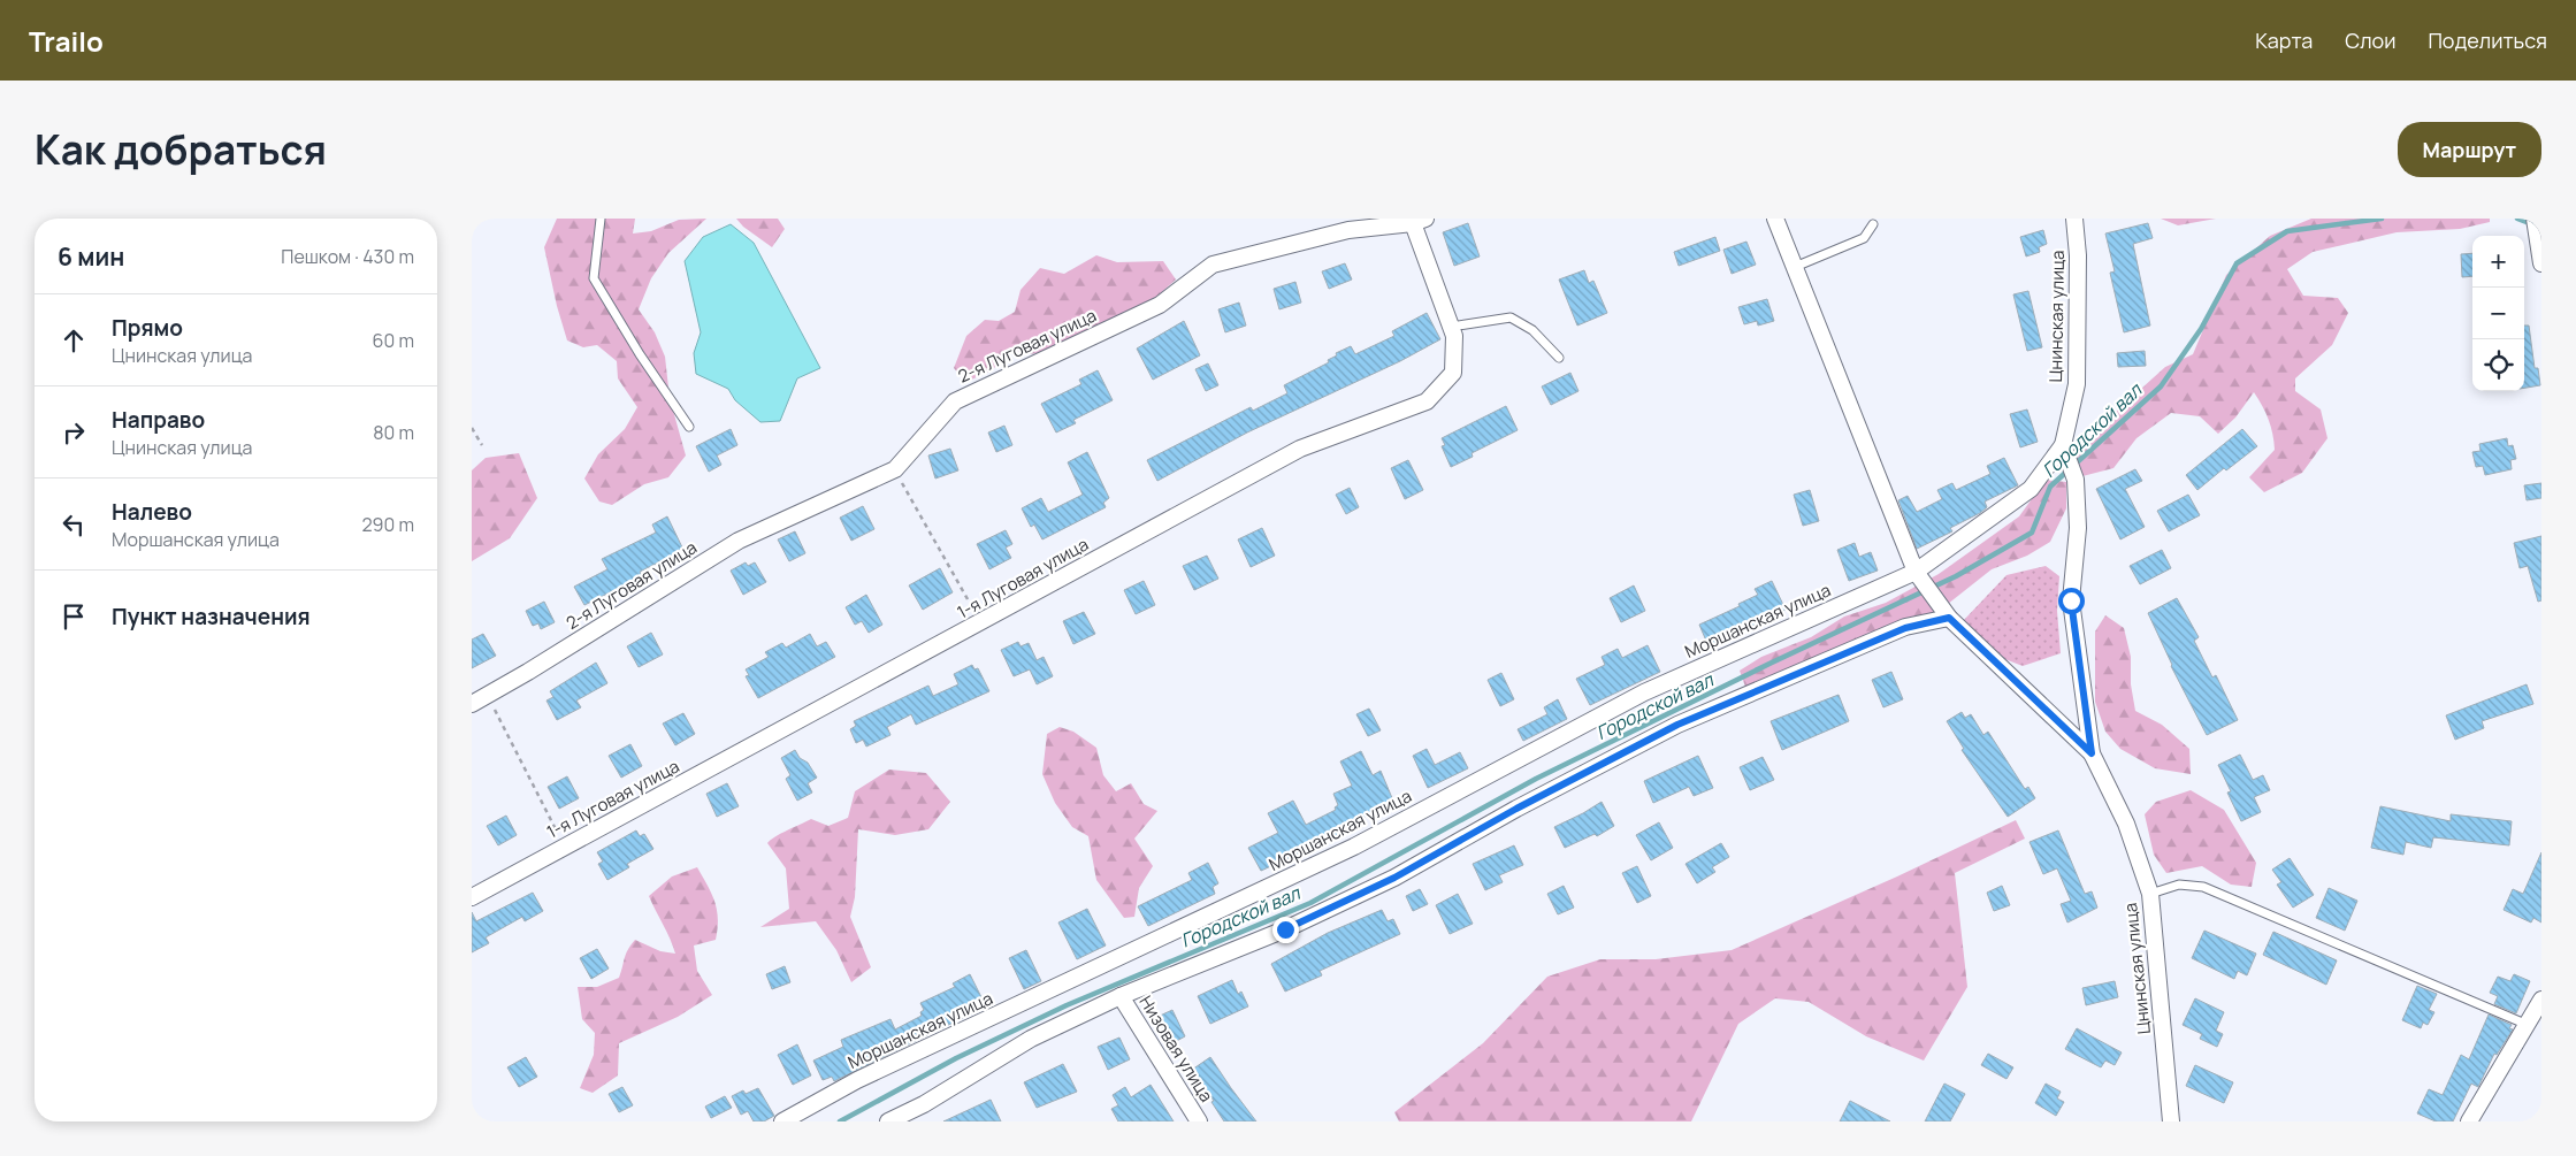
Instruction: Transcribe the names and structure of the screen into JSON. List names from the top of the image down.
{
  "streets": {
    "street": [
      "Цнинская улица",
      "2-я Луговая улица",
      "1-я Луговая улица",
      "Моршанская улица",
      "Низовая улица"
    ]
  },
  "crossings": [
    ["Цнинская улица", "Моршанская улица"],
    ["2-я Луговая улица", "1-я Луговая улица"]
  ],
  "water": ["Городской вал"],
  "page": {
    "header": "Trailo",
    "nav": ["Карта", "Слои", "Поделиться"],
    "title": "Как добраться",
    "buttons": "Маршрут",
    "heading": ["6 мин", "Пешком · 430 m"],
    "map_buttons": ["+", "−"],
    "list": [
      ["Прямо", "Цнинская улица", "60 m"],
      ["Направо", "Цнинская улица", "80 m"],
      ["Налево", "Моршанская улица", "290 m"],
      "Пункт назначения"
    ]
  }
}
